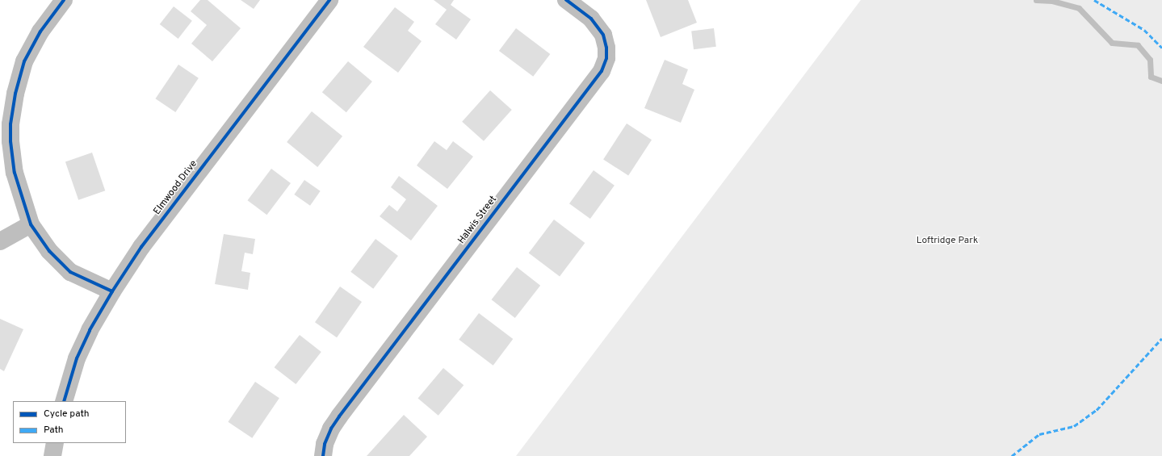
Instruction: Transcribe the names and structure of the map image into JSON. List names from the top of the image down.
{
  "streets": {
    "street": ["Elmwood Drive", "Halwis Street"]
  },
  "parks": ["Loftridge Park"],
  "legend": ["Cycle path", "Path"]
}
